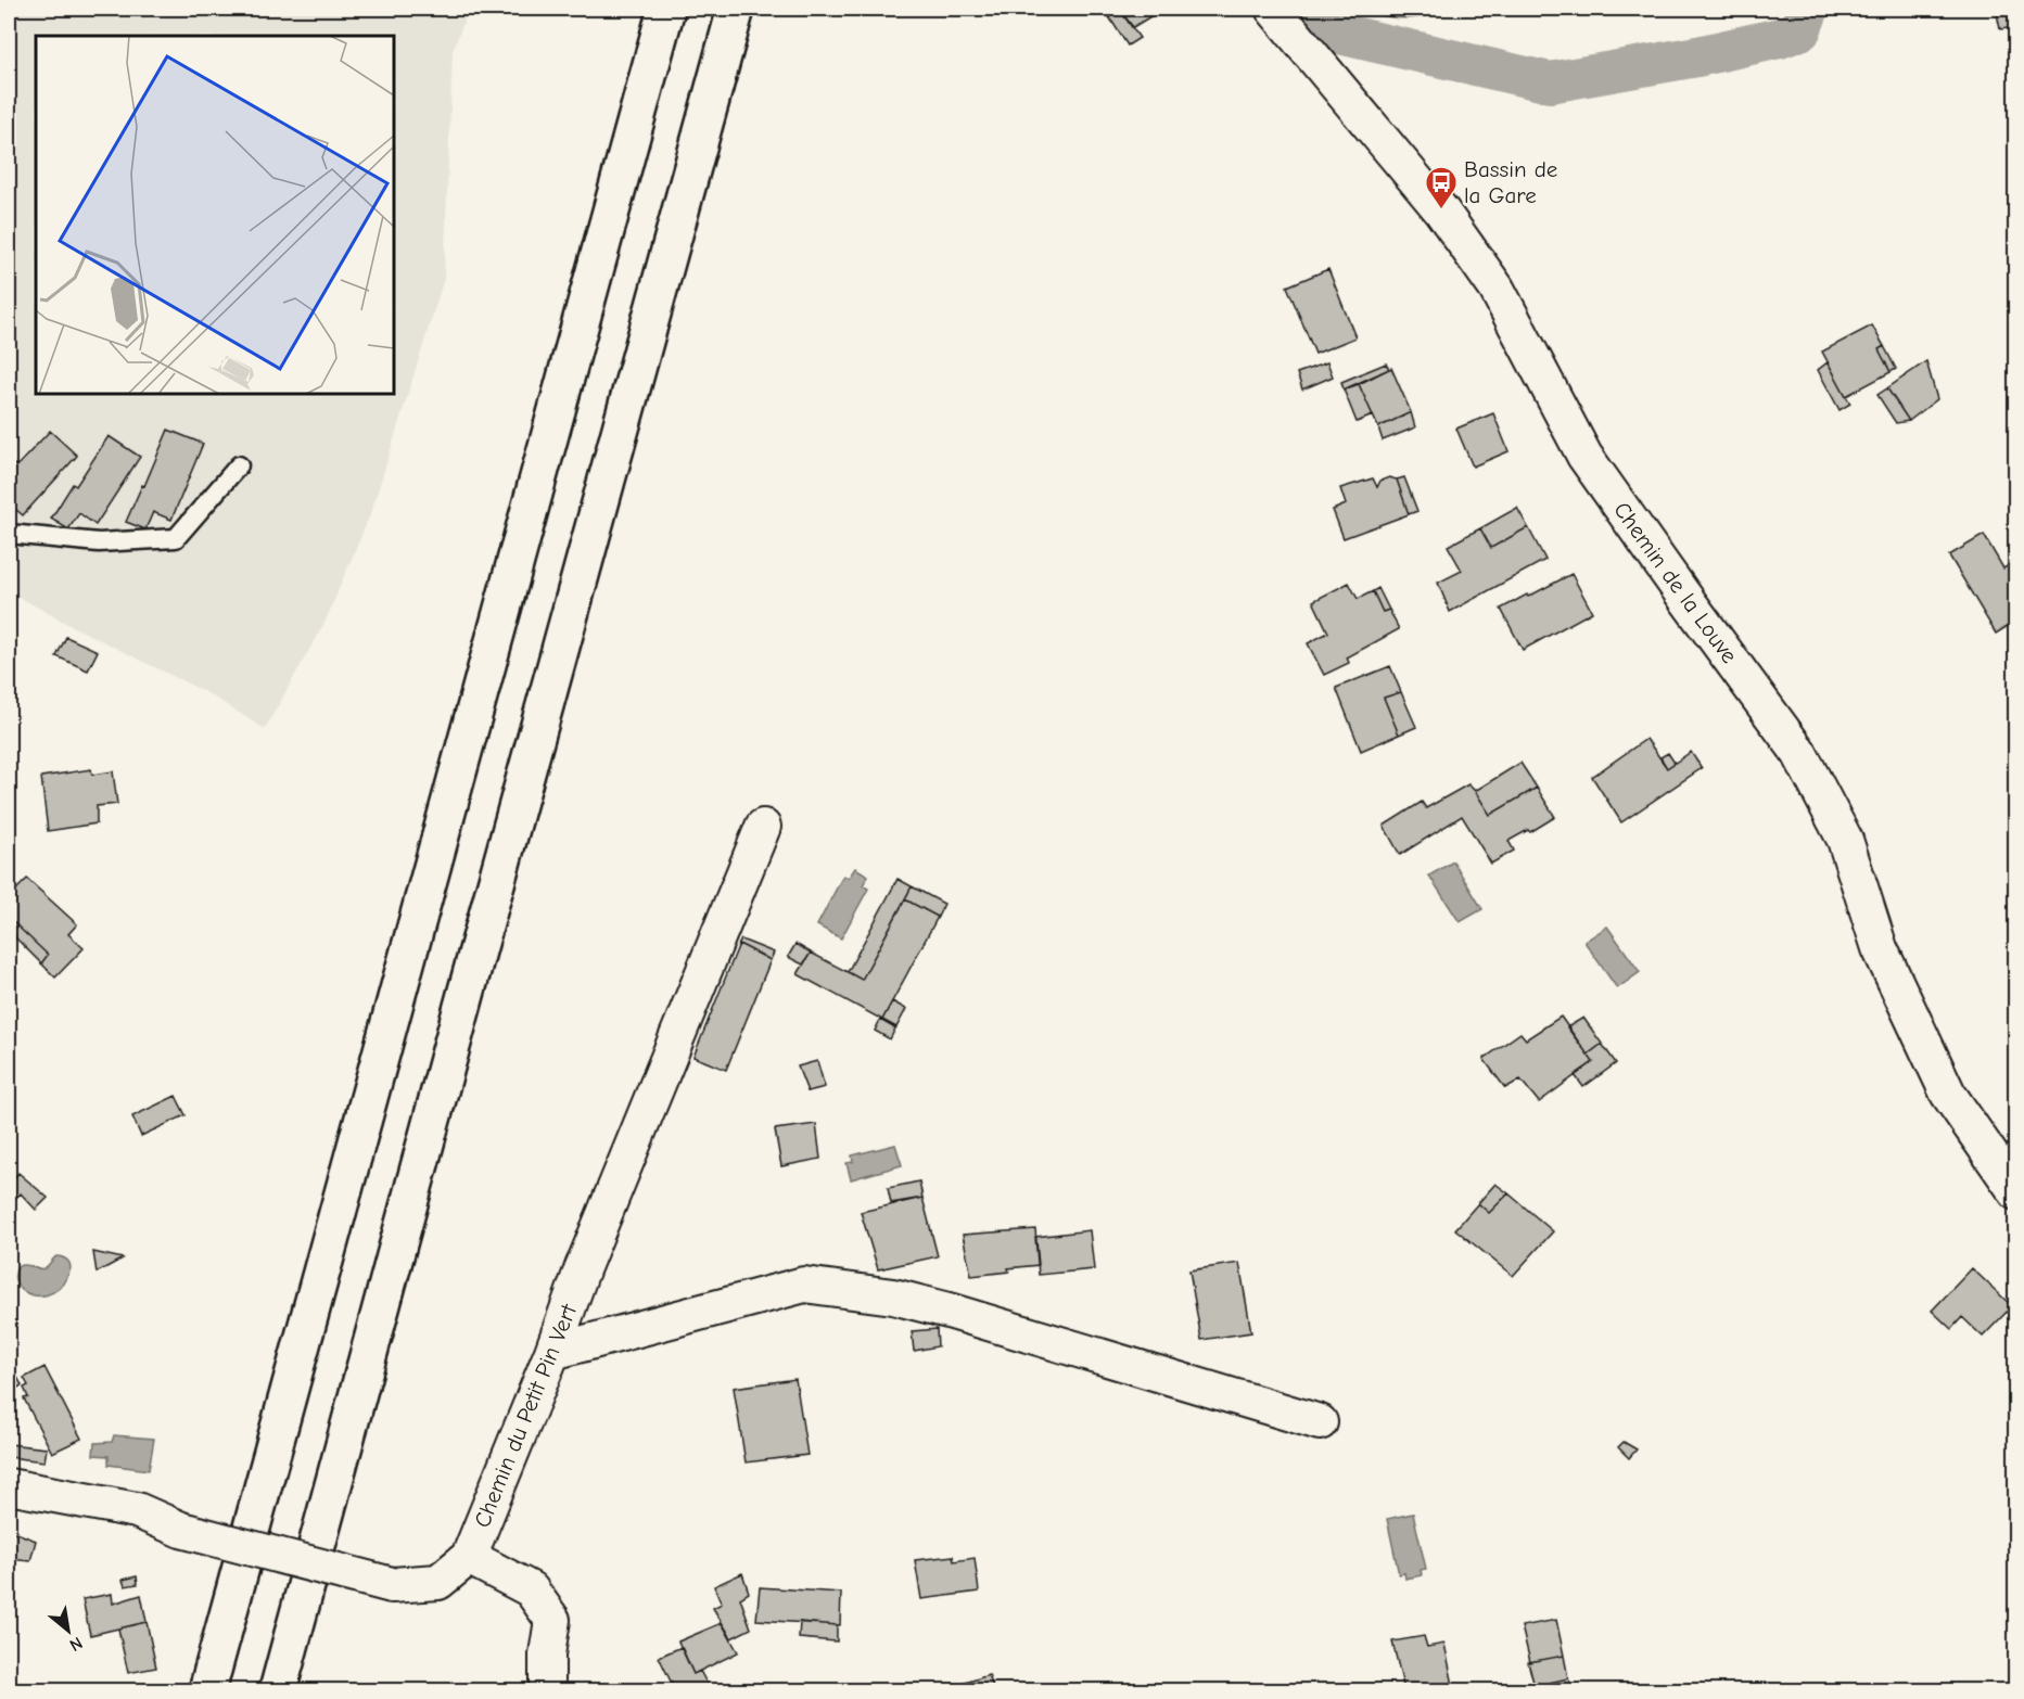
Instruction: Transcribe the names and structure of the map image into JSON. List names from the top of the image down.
{
  "streets": {
    "street": ["Chemin de la Louve", "Chemin du Petit Pin Vert"]
  },
  "places": {
    "bus stop": ["Bassin de la Gare"]
  },
  "north": "bottom right"
}
